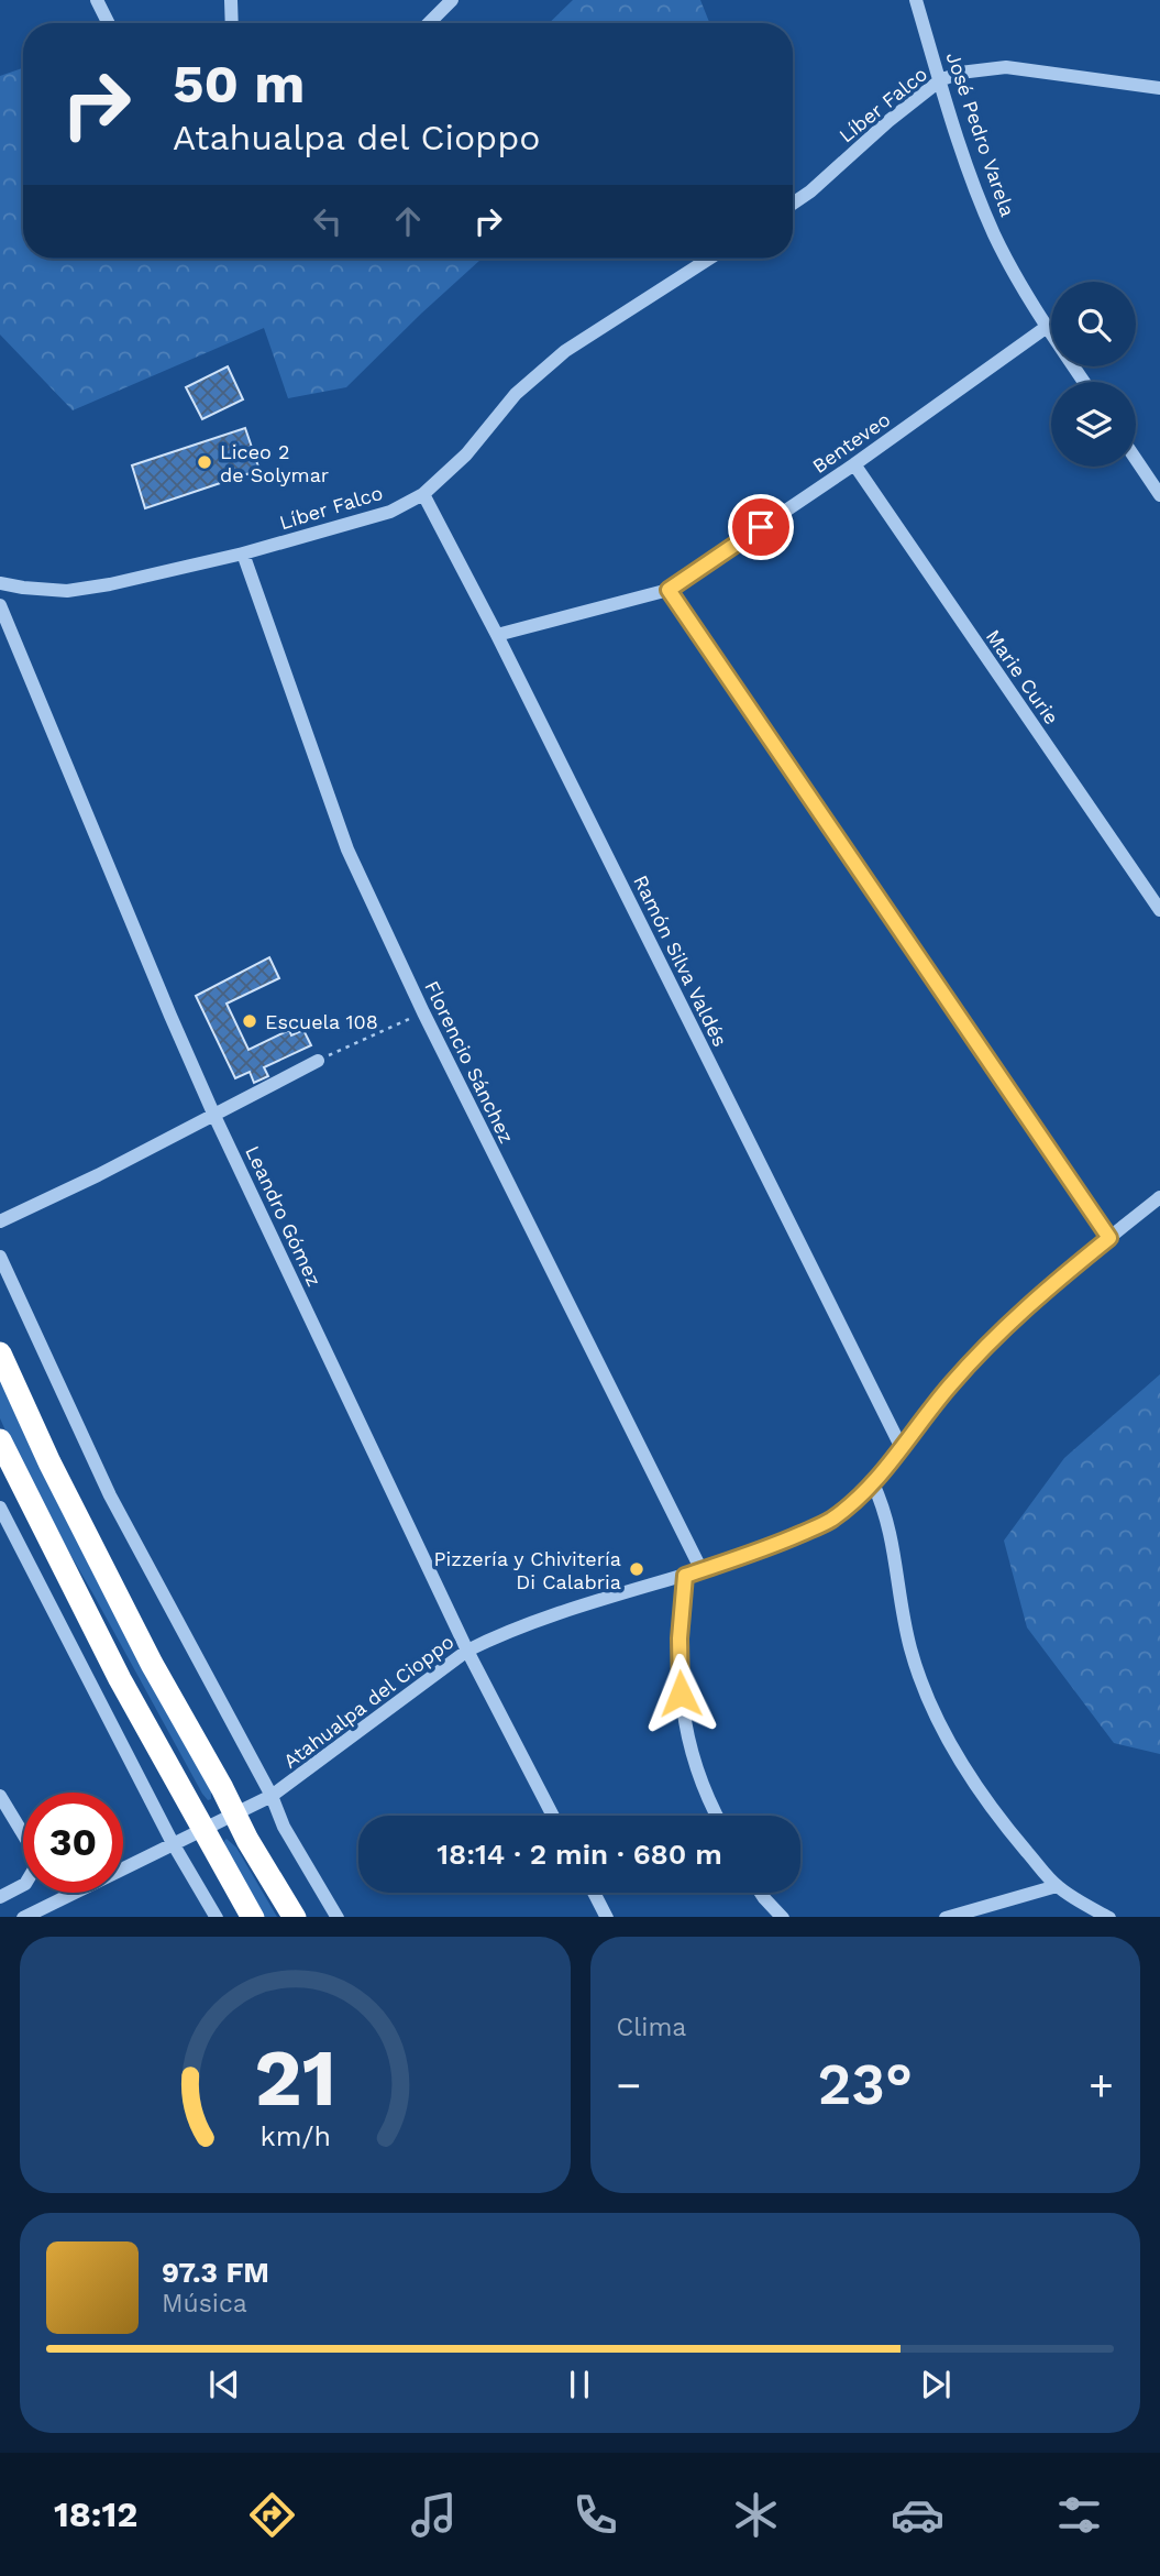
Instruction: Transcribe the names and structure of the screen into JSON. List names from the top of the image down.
{
  "streets": {
    "street": [
      "Líber Falco",
      "José Pedro Varela",
      "Benteveo",
      "Marie Curie",
      "Ramón Silva Valdés",
      "Florencio Sánchez",
      "Leandro Gómez",
      "Atahualpa del Cioppo"
    ]
  },
  "crossings": [
    ["Líber Falco", "José Pedro Varela"],
    ["Líber Falco", "Ramón Silva Valdés"],
    ["Líber Falco", "Florencio Sánchez"],
    ["José Pedro Varela", "Benteveo"],
    ["Benteveo", "Marie Curie"],
    ["Benteveo", "Ramón Silva Valdés"],
    ["Ramón Silva Valdés", "Atahualpa del Cioppo"],
    ["Florencio Sánchez", "Atahualpa del Cioppo"],
    ["Leandro Gómez", "Atahualpa del Cioppo"]
  ],
  "places": ["Liceo 2 de Solymar", "Escuela 108", "Pizzería y Chivitería Di Calabria"],
  "page": {
    "turn": ["50 m", "Atahualpa del Cioppo"],
    "limit": "30",
    "trip": "18:14 · 2 min · 680 m",
    "tile": "Clima",
    "heat": ["−", "23°", "+"],
    "song": ["97.3 FM", "Música"],
    "tabs": "18:12",
    "gauge": ["21", "km/h"]
  }
}
